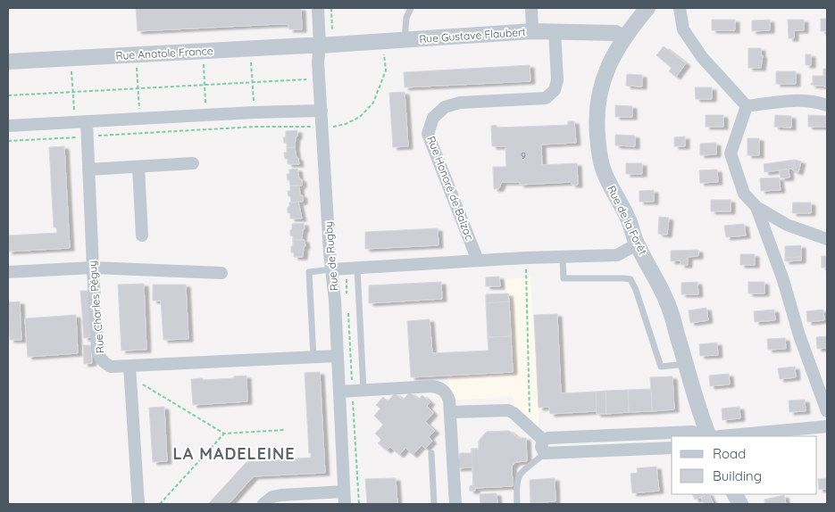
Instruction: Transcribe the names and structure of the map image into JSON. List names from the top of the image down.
{
  "streets": {
    "street": [
      "Rue Gustave Flaubert",
      "Rue Anatole France",
      "Rue Honoré de Balzac",
      "Rue de la Forêt",
      "Rue de Rugby",
      "Rue Charles Péguy"
    ]
  },
  "crossings": [
    ["Rue Gustave Flaubert", "Rue Anatole France"],
    ["Rue Gustave Flaubert", "Rue Honoré de Balzac"],
    ["Rue Gustave Flaubert", "Rue de la Forêt"],
    ["Rue Gustave Flaubert", "Rue de Rugby"],
    ["Rue Anatole France", "Rue de Rugby"],
    ["Rue de Rugby", "Rue Charles Péguy"]
  ],
  "districts": ["LA MADELEINE"],
  "house_numbers": ["9"],
  "legend": ["Road", "Building"]
}
